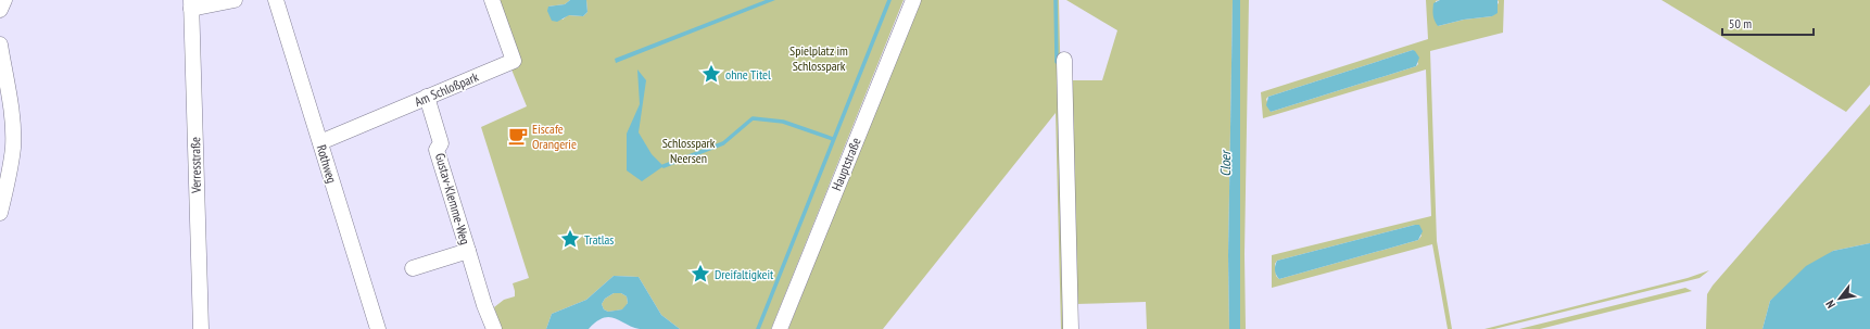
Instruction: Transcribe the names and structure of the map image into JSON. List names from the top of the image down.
{
  "streets": {
    "street": [
      "Am Schloßpark",
      "Rothweg",
      "Hauptstraße",
      "Verresstraße",
      "Gustav-Klemme-Weg"
    ]
  },
  "crossings": [
    ["Am Schloßpark", "Rothweg"],
    ["Am Schloßpark", "Gustav-Klemme-Weg"]
  ],
  "water": ["Cloer"],
  "parks": ["Spielplatz im Schlosspark", "Schlosspark Neersen"],
  "places": {
    "place": ["ohne Titel", "Tratlas", "Dreifaltigkeit"],
    "cafe": ["Eiscafe Orangerie"]
  },
  "scale_bar": "50 m",
  "north": "bottom left"
}
